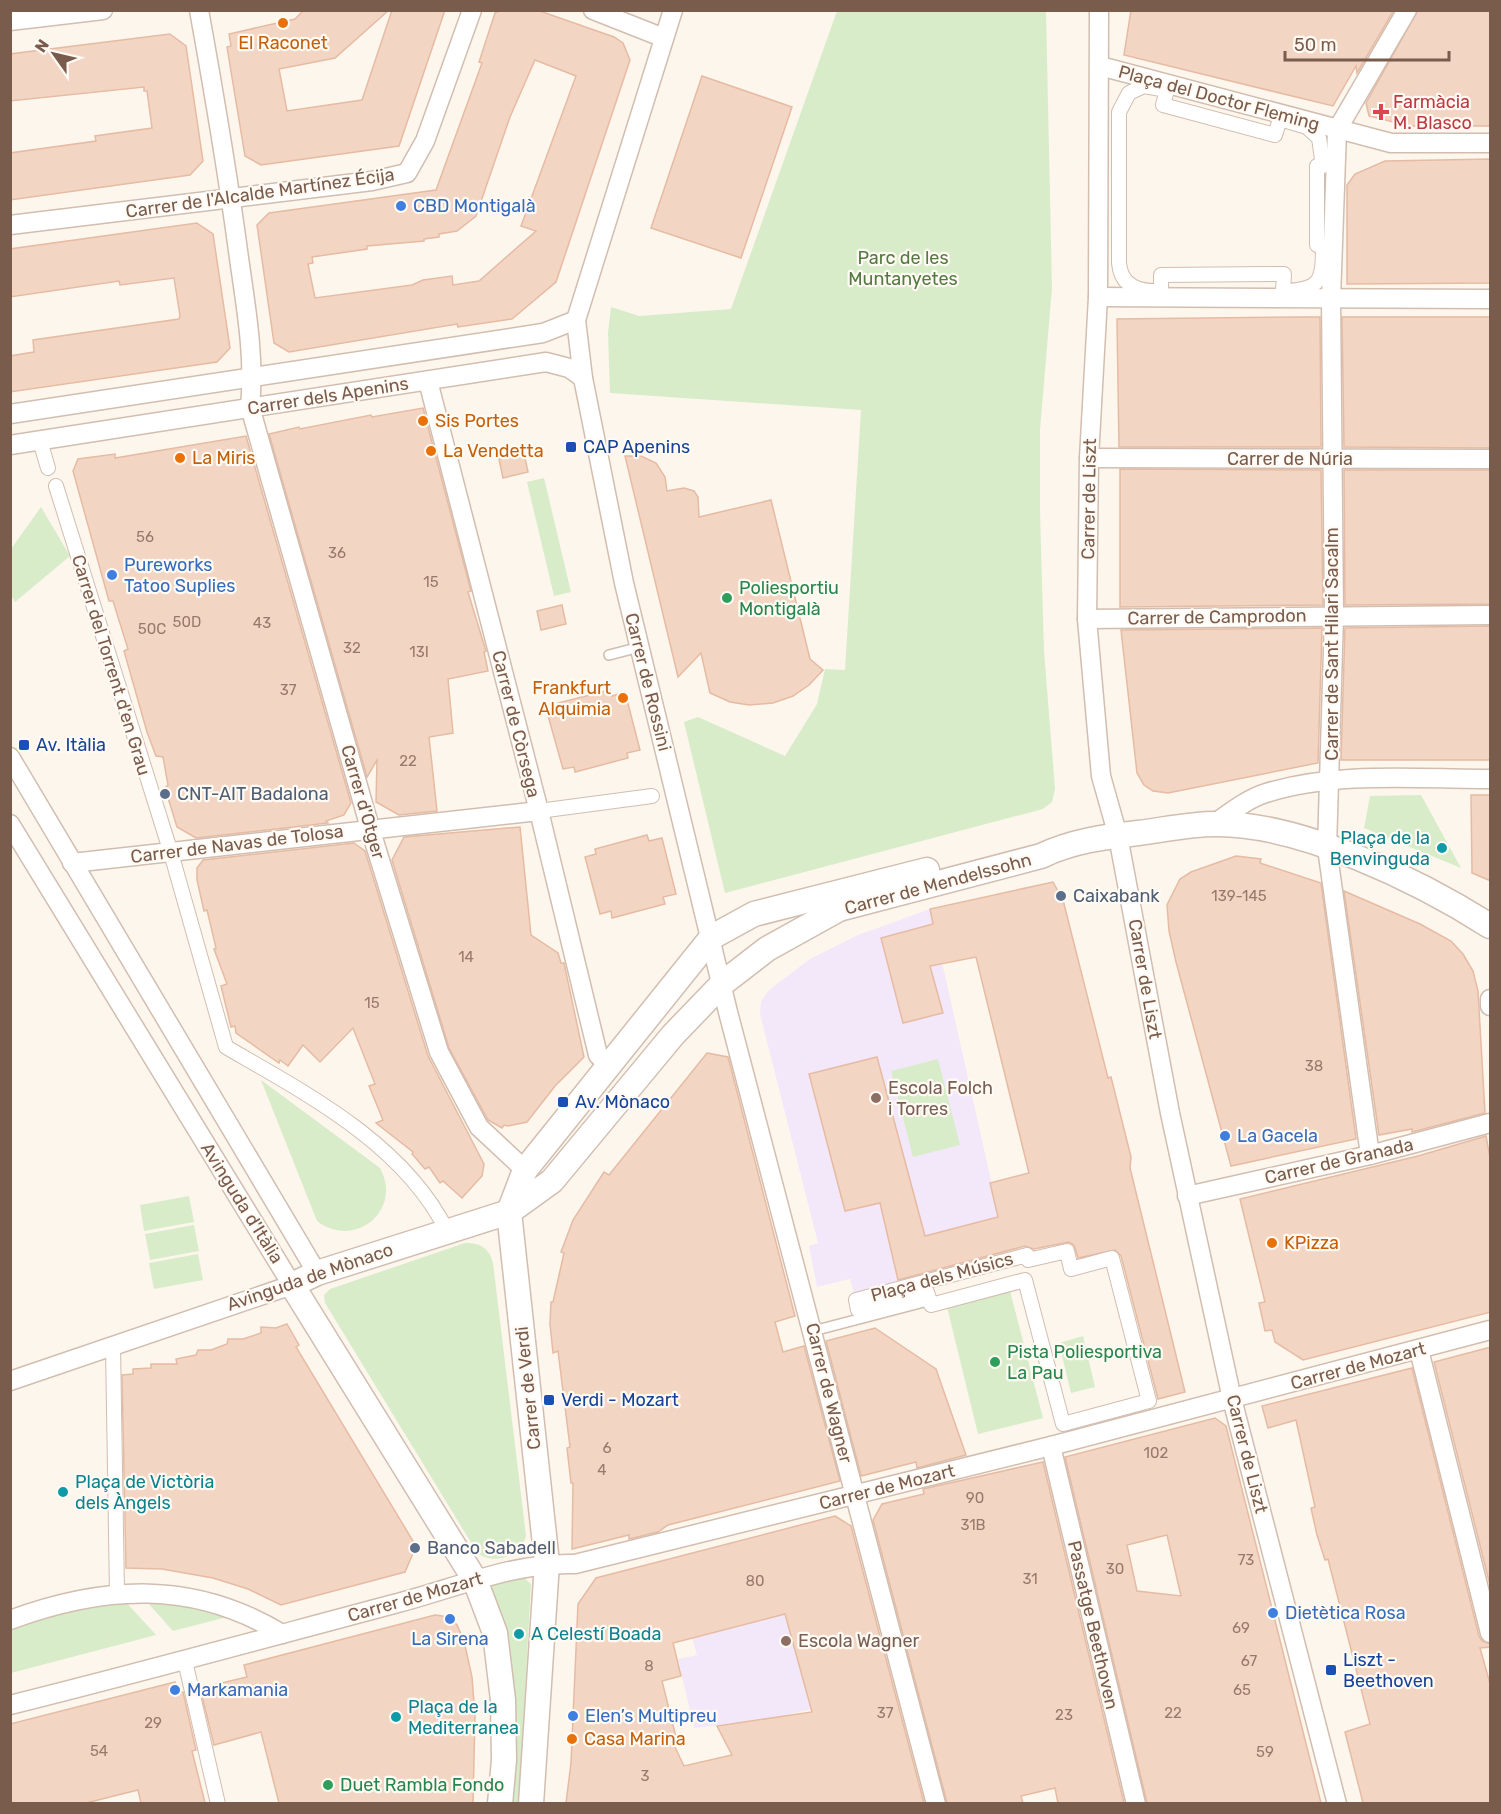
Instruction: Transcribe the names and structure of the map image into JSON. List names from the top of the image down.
{
  "streets": {
    "street": [
      "Plaça del Doctor Fleming",
      "Carrer de l'Alcalde Martínez Écija",
      "Carrer dels Apenins",
      "Carrer de Núria",
      "Carrer de Liszt",
      "Carrer de Camprodon",
      "Carrer de Sant Hilari Sacalm",
      "Carrer del Torrent d'en Grau",
      "Carrer de Rossini",
      "Carrer de Còrsega",
      "Carrer d'Otger",
      "Carrer de Navas de Tolosa",
      "Carrer de Mendelssohn",
      "Carrer de Granada",
      "Avinguda d'Itàlia",
      "Avinguda de Mònaco",
      "Plaça dels Músics",
      "Carrer de Mozart",
      "Carrer de Verdi",
      "Carrer de Wagner",
      "Passatge Beethoven"
    ]
  },
  "crossings": [
    ["Plaça del Doctor Fleming", "Carrer de Liszt"],
    ["Plaça del Doctor Fleming", "Carrer de Sant Hilari Sacalm"],
    ["Carrer dels Apenins", "Carrer de Rossini"],
    ["Carrer dels Apenins", "Carrer de Còrsega"],
    ["Carrer dels Apenins", "Carrer d'Otger"],
    ["Carrer de Núria", "Carrer de Liszt"],
    ["Carrer de Núria", "Carrer de Sant Hilari Sacalm"],
    ["Carrer de Liszt", "Carrer de Camprodon"],
    ["Carrer de Liszt", "Carrer de Mendelssohn"],
    ["Carrer de Liszt", "Carrer de Granada"],
    ["Carrer de Liszt", "Carrer de Mozart"],
    ["Carrer de Camprodon", "Carrer de Sant Hilari Sacalm"],
    ["Carrer de Sant Hilari Sacalm", "Carrer de Mendelssohn"],
    ["Carrer de Sant Hilari Sacalm", "Carrer de Granada"],
    ["Carrer del Torrent d'en Grau", "Carrer de Navas de Tolosa"],
    ["Carrer del Torrent d'en Grau", "Avinguda de Mònaco"],
    ["Carrer de Rossini", "Carrer de Mendelssohn"],
    ["Carrer de Rossini", "Avinguda de Mònaco"],
    ["Carrer de Rossini", "Carrer de Wagner"],
    ["Carrer de Còrsega", "Carrer de Navas de Tolosa"],
    ["Carrer de Còrsega", "Avinguda de Mònaco"],
    ["Carrer d'Otger", "Carrer de Navas de Tolosa"],
    ["Carrer de Navas de Tolosa", "Avinguda d'Itàlia"],
    ["Carrer de Mendelssohn", "Avinguda de Mònaco"],
    ["Carrer de Mendelssohn", "Carrer de Wagner"],
    ["Avinguda d'Itàlia", "Avinguda de Mònaco"],
    ["Avinguda d'Itàlia", "Carrer de Mozart"],
    ["Avinguda de Mònaco", "Carrer de Verdi"],
    ["Avinguda de Mònaco", "Carrer de Wagner"],
    ["Carrer de Mozart", "Carrer de Verdi"],
    ["Carrer de Mozart", "Carrer de Wagner"],
    ["Carrer de Mozart", "Passatge Beethoven"]
  ],
  "parks": ["Parc de les Muntanyetes"],
  "places": {
    "other": [
      "El Raconet",
      "CBD Montigalà",
      "Sis Portes",
      "La Vendetta",
      "La Miris",
      "Pureworks Tatoo Suplies",
      "Poliesportiu Montigalà",
      "Frankfurt Alquimia",
      "CNT-AIT Badalona",
      "Plaça de la Benvinguda",
      "Caixabank",
      "Escola Folch i Torres",
      "La Gacela",
      "KPizza",
      "Pista Poliesportiva La Pau",
      "Plaça de Victòria dels Àngels",
      "Banco Sabadell",
      "Dietètica Rosa",
      "La Sirena",
      "A Celestí Boada",
      "Escola Wagner",
      "Markamania",
      "Elen’s Multipreu",
      "Plaça de la Mediterranea",
      "Casa Marina",
      "Duet Rambla Fondo"
    ],
    "health": ["Farmàcia M. Blasco"],
    "transit": [
      "CAP Apenins",
      "Av. Itàlia",
      "Av. Mònaco",
      "Verdi - Mozart",
      "Liszt - Beethoven"
    ]
  },
  "house_numbers": [
    "56",
    "36",
    "15",
    "50D",
    "43",
    "50C",
    "32",
    "13I",
    "37",
    "22",
    "139-145",
    "14",
    "15",
    "38",
    "6",
    "102",
    "4",
    "90",
    "31B",
    "73",
    "30",
    "31",
    "80",
    "69",
    "67",
    "8",
    "65",
    "37",
    "22",
    "23",
    "29",
    "54",
    "59",
    "3"
  ],
  "scale_bar": "50 m",
  "north": "top left"
}
